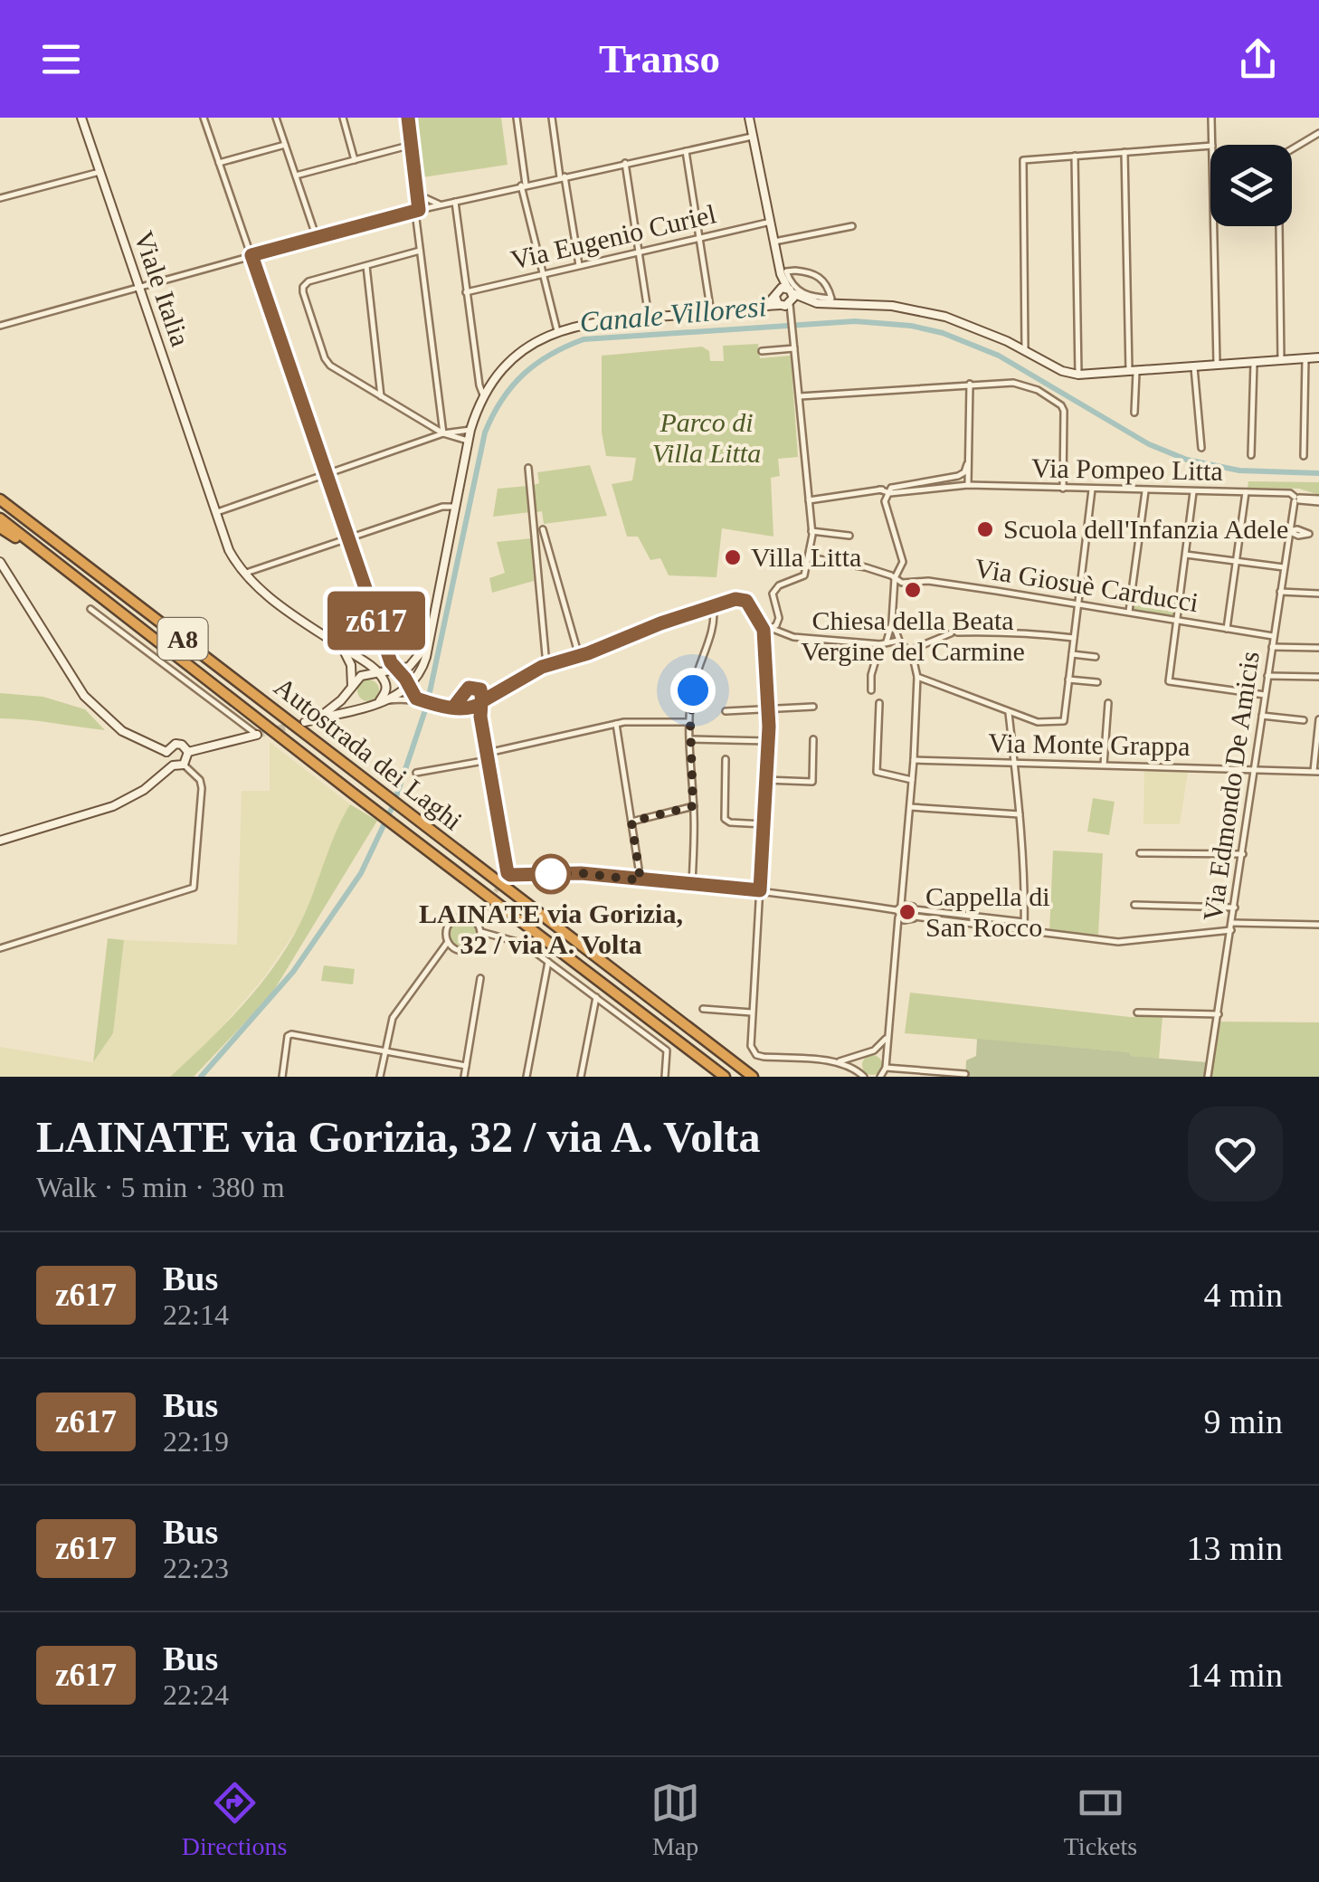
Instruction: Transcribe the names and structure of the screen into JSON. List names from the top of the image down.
{
  "streets": {
    "highway": ["A8", "Autostrada dei Laghi"],
    "street": [
      "Via Eugenio Curiel",
      "Viale Italia",
      "Via Pompeo Litta",
      "Via Giosuè Carducci",
      "Via Monte Grappa",
      "Via Edmondo De Amicis"
    ]
  },
  "crossings": [
    ["Via Pompeo Litta", "Via Edmondo De Amicis"],
    ["Via Giosuè Carducci", "Via Edmondo De Amicis"],
    ["Via Monte Grappa", "Via Edmondo De Amicis"]
  ],
  "water": ["Canale Villoresi"],
  "parks": ["Parco di Villa Litta"],
  "places": [
    "Scuola dell'Infanzia Adele",
    "Villa Litta",
    "Chiesa della Beata Vergine del Carmine",
    "LAINATE via Gorizia, 32 / via A. Volta",
    "Cappella di San Rocco"
  ],
  "lines": ["bus line z617"],
  "page": {
    "header": "Transo",
    "on_map": "z617",
    "heading": ["LAINATE via Gorizia, 32 / via A. Volta", "Walk · 5 min · 380 m"],
    "list": [
      {
        "mark": "z617",
        "name": "Bus",
        "note": "22:14",
        "value": "4 min"
      },
      {
        "mark": "z617",
        "name": "Bus",
        "note": "22:19",
        "value": "9 min"
      },
      {
        "mark": "z617",
        "name": "Bus",
        "note": "22:23",
        "value": "13 min"
      },
      {
        "mark": "z617",
        "name": "Bus",
        "note": "22:24",
        "value": "14 min"
      }
    ],
    "tabs": ["Directions", "Map", "Tickets"]
  }
}
